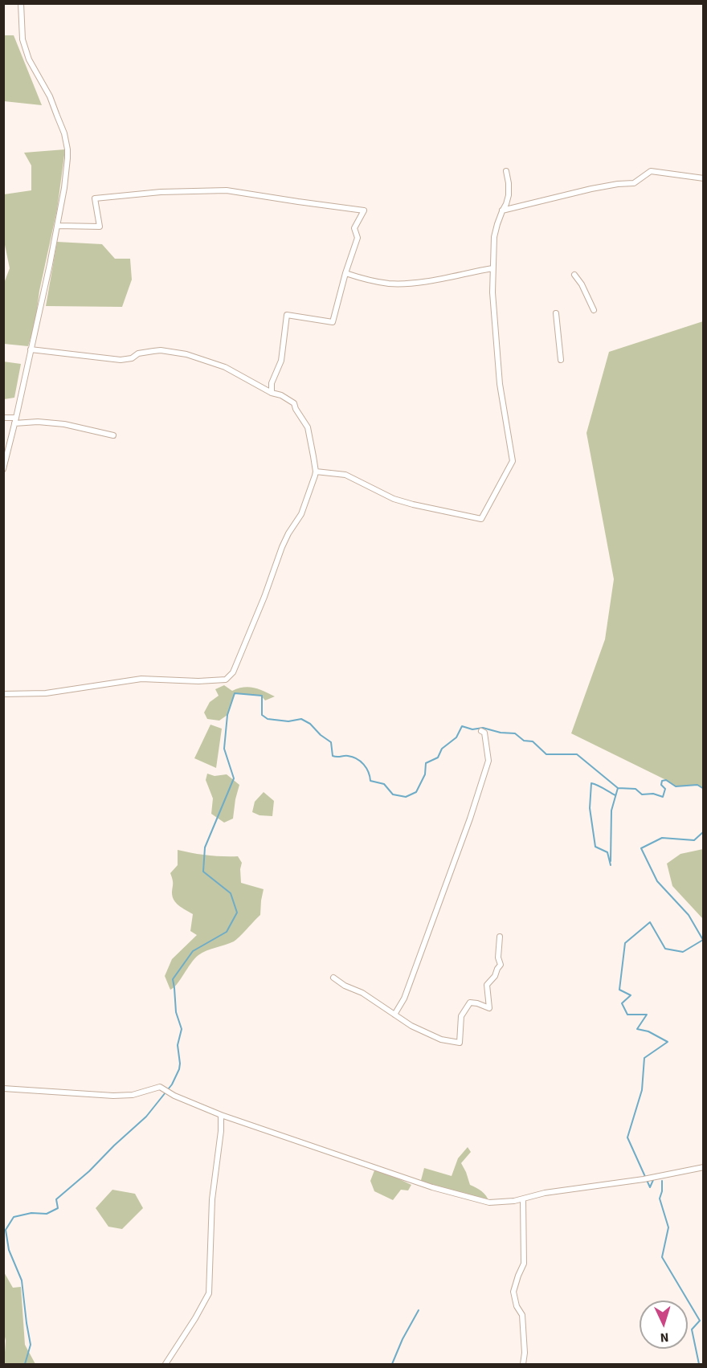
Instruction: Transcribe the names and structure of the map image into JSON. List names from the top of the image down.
{
  "north": "bottom"
}
